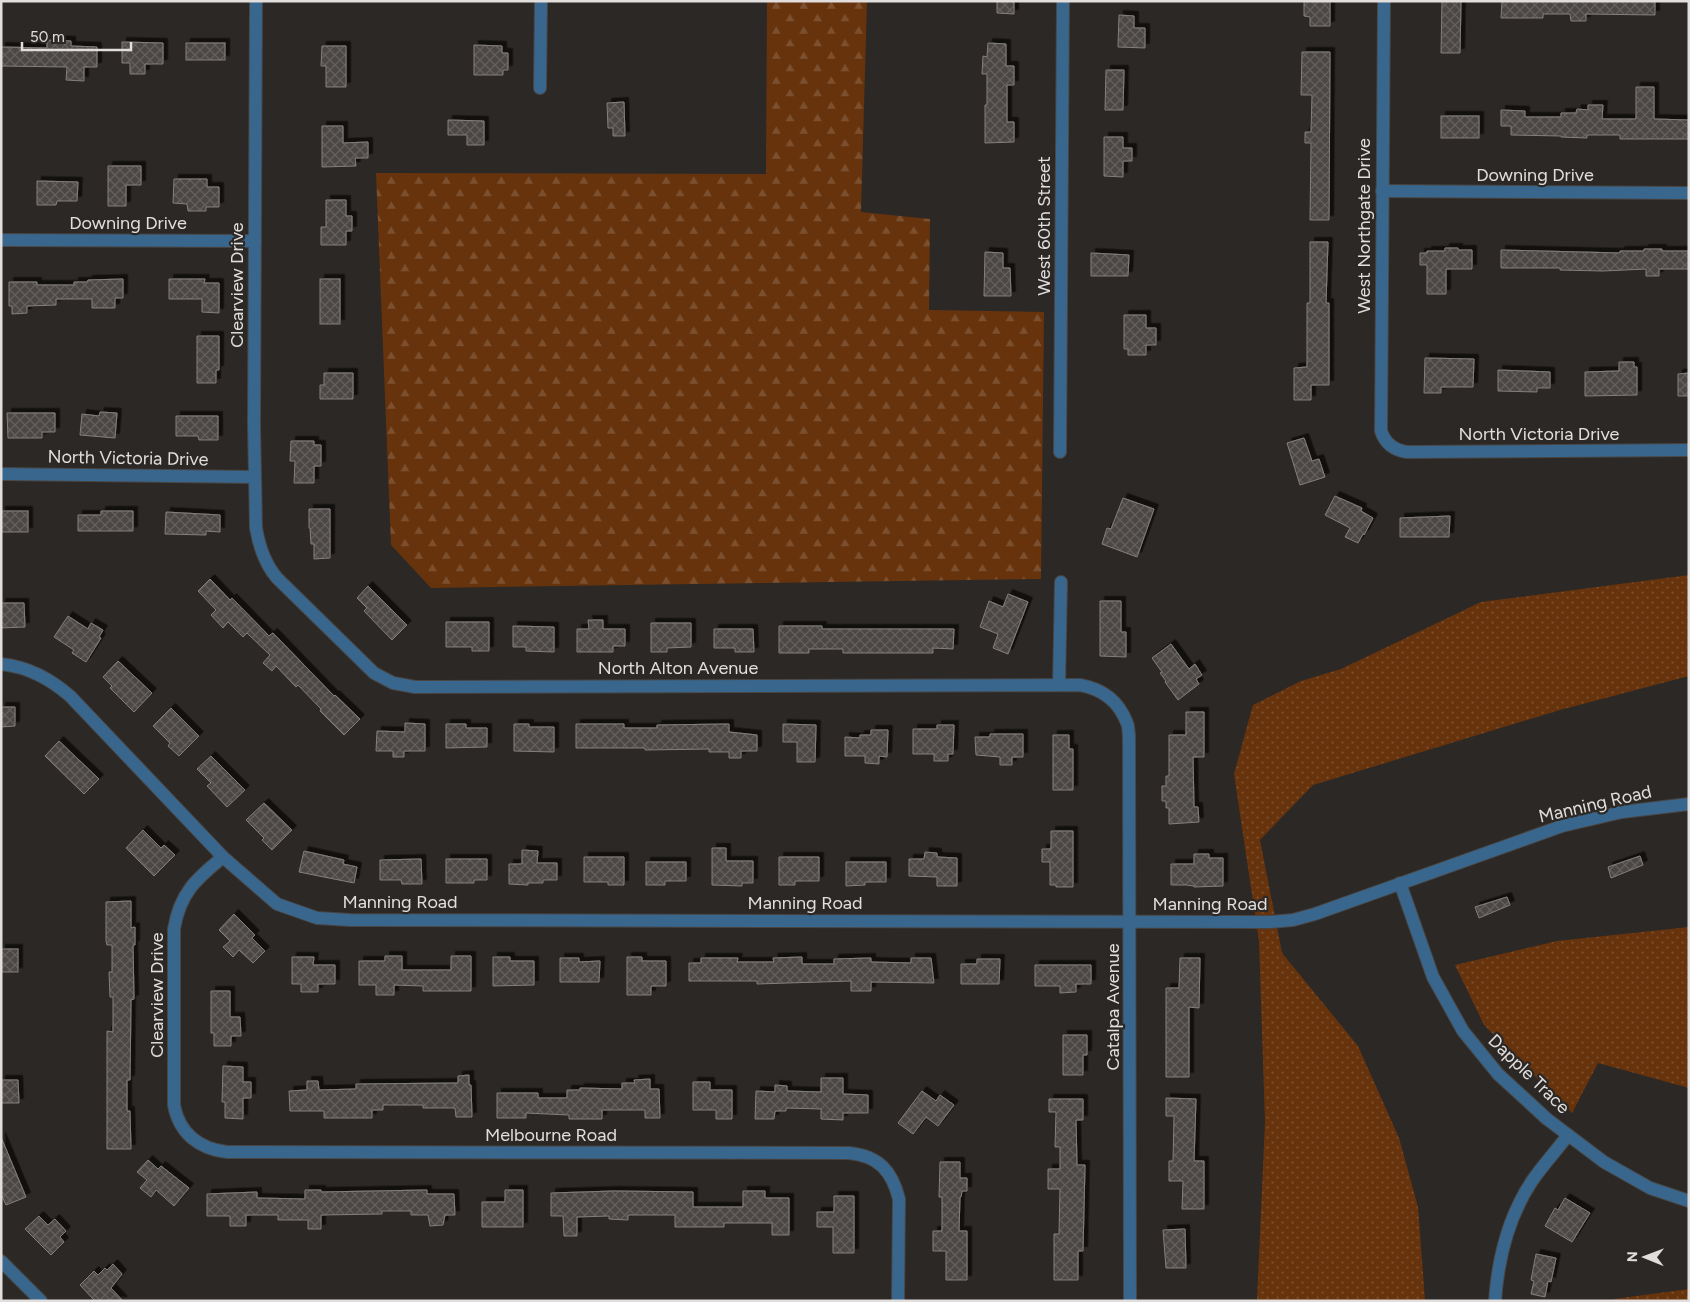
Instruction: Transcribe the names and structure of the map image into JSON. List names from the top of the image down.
{
  "streets": {
    "street": [
      "Downing Drive",
      "West 60th Street",
      "West Northgate Drive",
      "Clearview Drive",
      "North Victoria Drive",
      "North Alton Avenue",
      "Manning Road",
      "Catalpa Avenue",
      "Dapple Trace",
      "Melbourne Road"
    ]
  },
  "crossings": [
    ["Downing Drive", "West Northgate Drive"],
    ["Downing Drive", "Clearview Drive"],
    ["West Northgate Drive", "North Victoria Drive"],
    ["Clearview Drive", "North Victoria Drive"],
    ["Clearview Drive", "North Alton Avenue"],
    ["Clearview Drive", "Manning Road"],
    ["Clearview Drive", "Melbourne Road"],
    ["North Alton Avenue", "Catalpa Avenue"],
    ["Manning Road", "Catalpa Avenue"],
    ["Manning Road", "Dapple Trace"]
  ],
  "scale_bar": "50 m",
  "north": "left"
}
